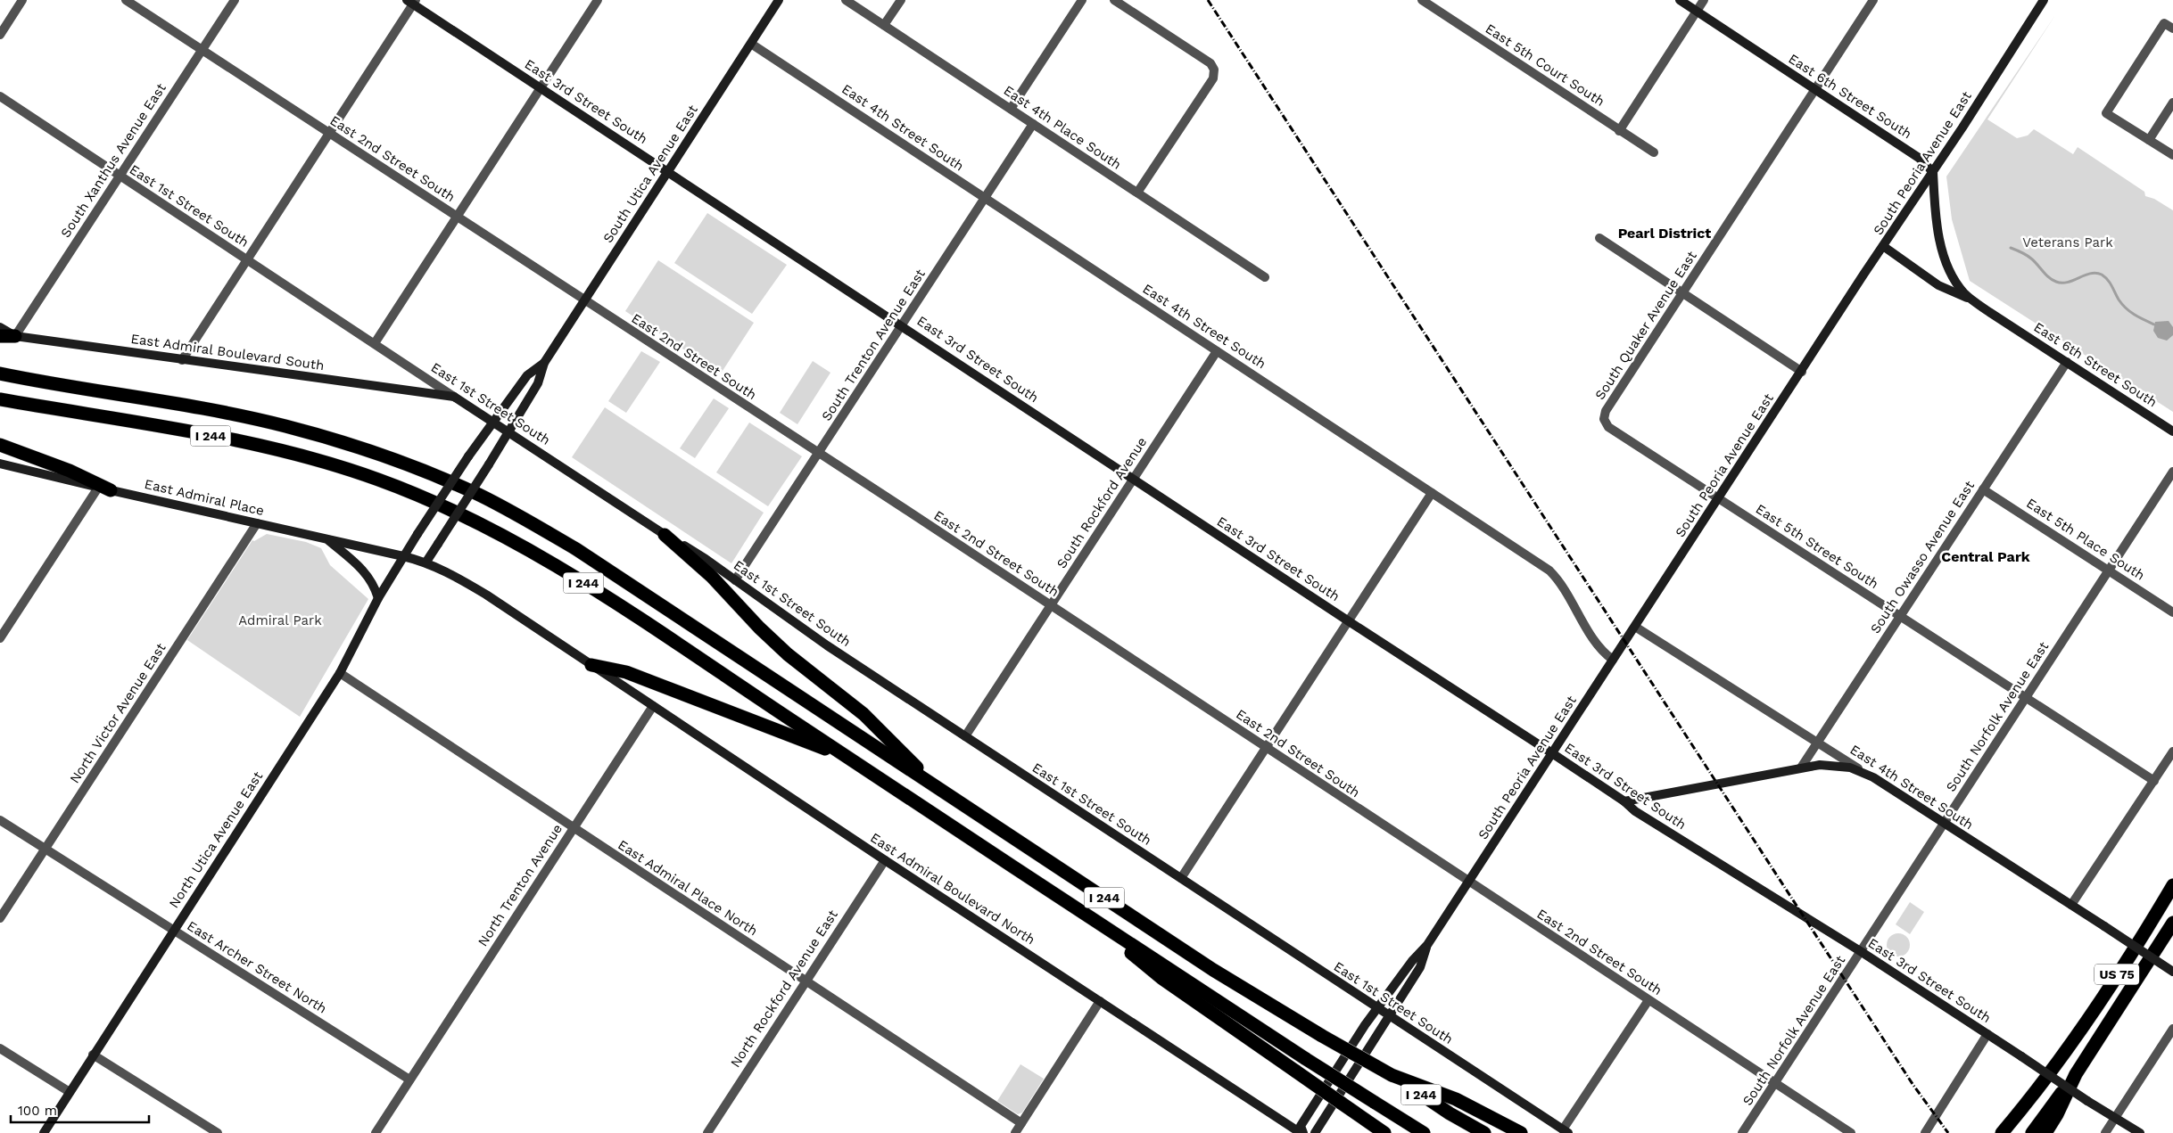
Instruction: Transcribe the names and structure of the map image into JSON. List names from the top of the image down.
{
  "streets": {
    "highway": ["I 244", "US 75"],
    "main road": [
      "East 6th Street South",
      "East 3rd Street South",
      "East 4th Street South",
      "South Peoria Avenue East",
      "South Utica Avenue East",
      "East 1st Street South",
      "East Admiral Boulevard South",
      "East Admiral Place",
      "North Utica Avenue East",
      "East Admiral Boulevard North"
    ],
    "street": [
      "East 5th Court South",
      "East 4th Place South",
      "East 2nd Street South",
      "South Xanthus Avenue East",
      "South Quaker Avenue East",
      "South Trenton Avenue East",
      "South Rockford Avenue",
      "East 5th Place South",
      "East 5th Street South",
      "South Owasso Avenue East",
      "North Victor Avenue East",
      "South Norfolk Avenue East",
      "North Trenton Avenue",
      "East Admiral Place North",
      "East Archer Street North",
      "North Rockford Avenue East"
    ]
  },
  "crossings": [
    ["East 6th Street South", "South Peoria Avenue East"],
    ["East 6th Street South", "South Quaker Avenue East"],
    ["East 6th Street South", "South Owasso Avenue East"],
    ["East 3rd Street South", "South Peoria Avenue East"],
    ["East 3rd Street South", "South Utica Avenue East"],
    ["East 3rd Street South", "South Trenton Avenue East"],
    ["East 3rd Street South", "South Rockford Avenue"],
    ["East 3rd Street South", "South Norfolk Avenue East"],
    ["East 4th Street South", "South Peoria Avenue East"],
    ["East 4th Street South", "South Utica Avenue East"],
    ["East 4th Street South", "South Trenton Avenue East"],
    ["East 4th Street South", "South Rockford Avenue"],
    ["East 4th Street South", "South Owasso Avenue East"],
    ["East 4th Street South", "South Norfolk Avenue East"],
    ["East 4th Place South", "South Trenton Avenue East"],
    ["East 2nd Street South", "South Xanthus Avenue East"],
    ["East 2nd Street South", "South Peoria Avenue East"],
    ["East 2nd Street South", "South Utica Avenue East"],
    ["East 2nd Street South", "South Trenton Avenue East"],
    ["East 2nd Street South", "South Rockford Avenue"],
    ["East 2nd Street South", "South Norfolk Avenue East"],
    ["South Xanthus Avenue East", "East 1st Street South"],
    ["South Xanthus Avenue East", "East Admiral Boulevard South"],
    ["South Peoria Avenue East", "East 1st Street South"],
    ["South Peoria Avenue East", "East 5th Street South"],
    ["South Peoria Avenue East", "East Admiral Boulevard North"],
    ["South Utica Avenue East", "East 1st Street South"],
    ["South Utica Avenue East", "East Admiral Place"],
    ["South Utica Avenue East", "North Utica Avenue East"],
    ["East 1st Street South", "South Trenton Avenue East"],
    ["East 1st Street South", "East Admiral Boulevard South"],
    ["East 1st Street South", "South Rockford Avenue"],
    ["South Quaker Avenue East", "East 5th Street South"],
    ["East Admiral Place", "North Victor Avenue East"],
    ["East Admiral Place", "North Utica Avenue East"],
    ["East 5th Place South", "South Owasso Avenue East"],
    ["East 5th Place South", "South Norfolk Avenue East"],
    ["East 5th Street South", "South Owasso Avenue East"],
    ["East 5th Street South", "South Norfolk Avenue East"],
    ["North Victor Avenue East", "East Archer Street North"],
    ["North Utica Avenue East", "East Admiral Place North"],
    ["North Utica Avenue East", "East Archer Street North"],
    ["North Trenton Avenue", "East Admiral Place North"],
    ["North Trenton Avenue", "East Admiral Boulevard North"],
    ["North Trenton Avenue", "East Archer Street North"],
    ["East Admiral Place North", "North Rockford Avenue East"],
    ["East Admiral Boulevard North", "North Rockford Avenue East"]
  ],
  "districts": ["Pearl District", "Central Park"],
  "parks": ["Veterans Park", "Admiral Park"],
  "scale_bar": "100 m"
}
